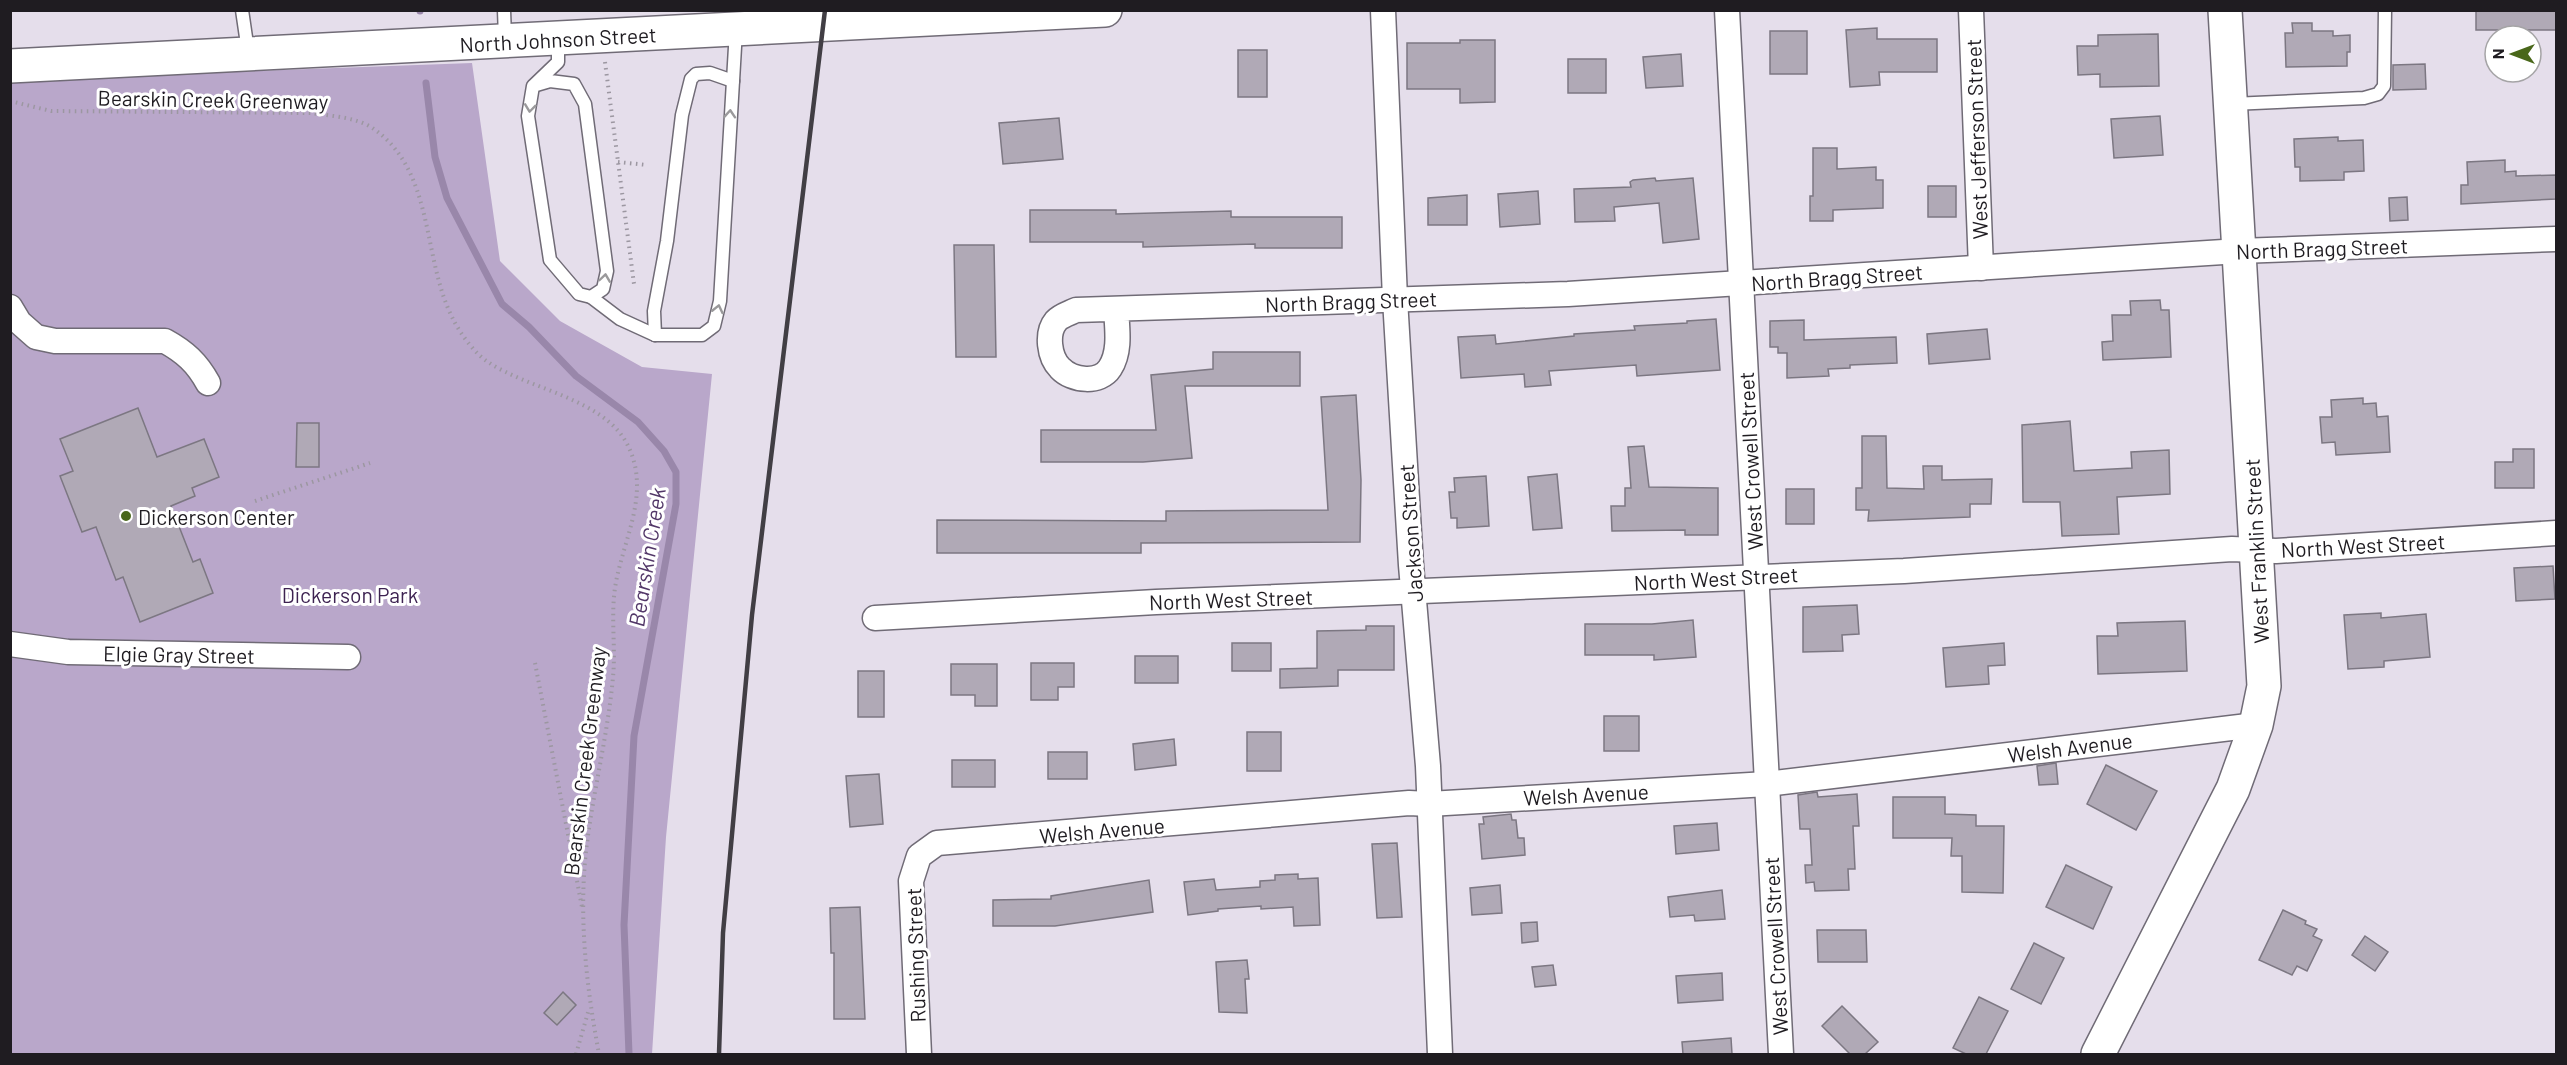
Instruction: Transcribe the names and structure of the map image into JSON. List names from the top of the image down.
{
  "streets": {
    "main road": ["North Johnson Street", "West Franklin Street"],
    "street": [
      "West Jefferson Street",
      "North Bragg Street",
      "West Crowell Street",
      "Jackson Street",
      "North West Street",
      "Elgie Gray Street",
      "Welsh Avenue",
      "Rushing Street"
    ],
    "path": ["Bearskin Creek Greenway"]
  },
  "crossings": [
    ["West Jefferson Street", "North Bragg Street"],
    ["North Bragg Street", "West Crowell Street"],
    ["North Bragg Street", "Jackson Street"],
    ["North Bragg Street", "West Franklin Street"],
    ["West Crowell Street", "North West Street"],
    ["West Crowell Street", "Welsh Avenue"],
    ["Jackson Street", "North West Street"],
    ["Jackson Street", "Welsh Avenue"],
    ["North West Street", "West Franklin Street"],
    ["West Franklin Street", "Welsh Avenue"],
    ["Welsh Avenue", "Rushing Street"]
  ],
  "water": ["Bearskin Creek"],
  "parks": ["Dickerson Park"],
  "places": ["Dickerson Center"],
  "north": "left"
}
